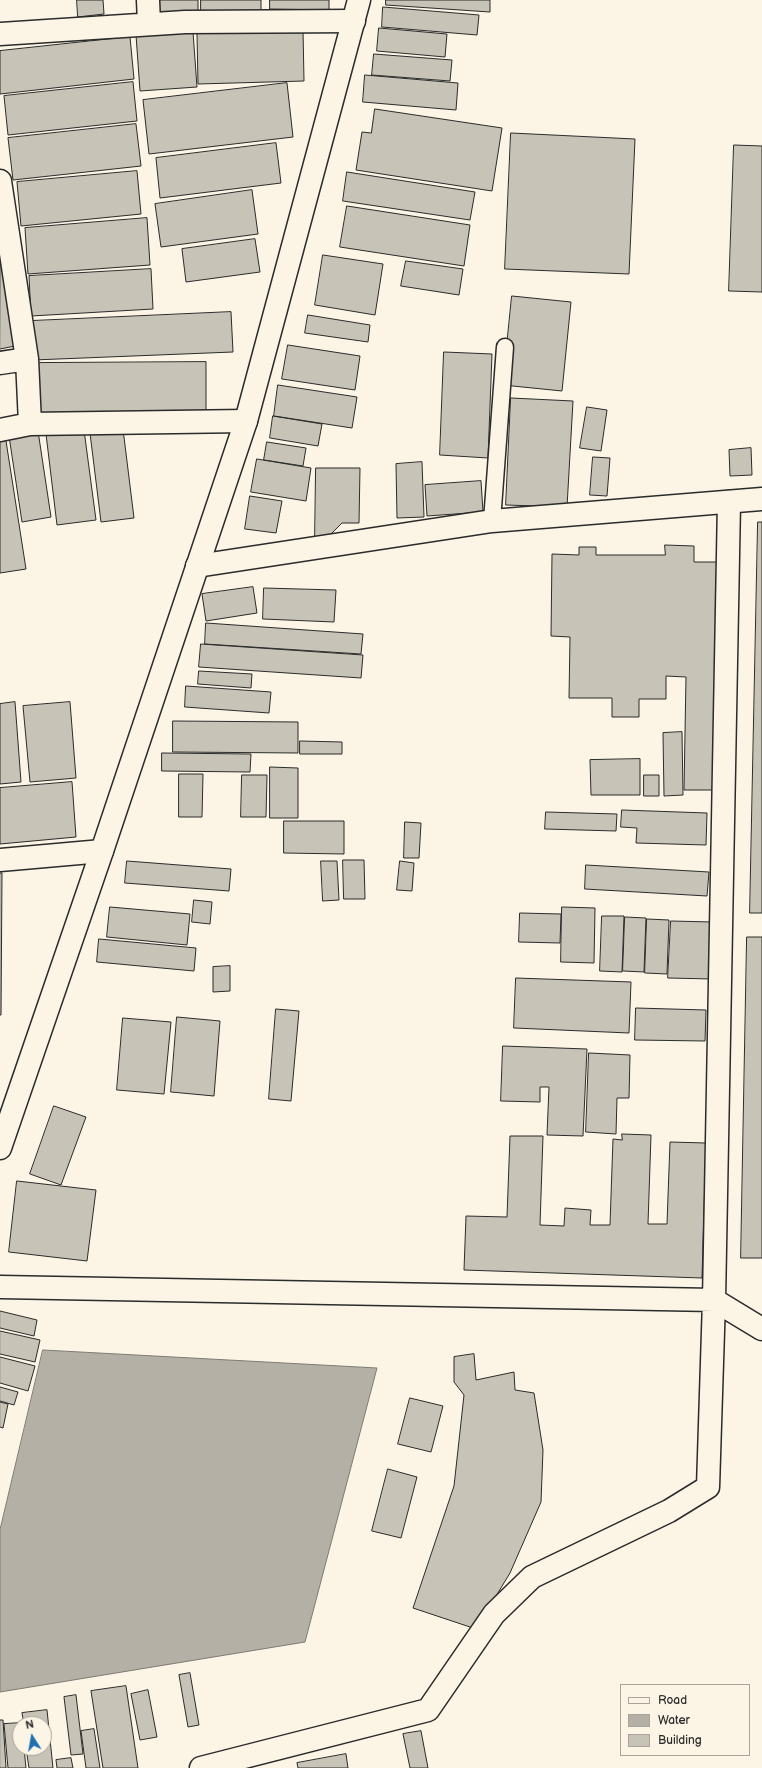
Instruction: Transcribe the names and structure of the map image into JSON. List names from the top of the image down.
{
  "legend": ["Road", "Water", "Building"],
  "north": "top"
}
